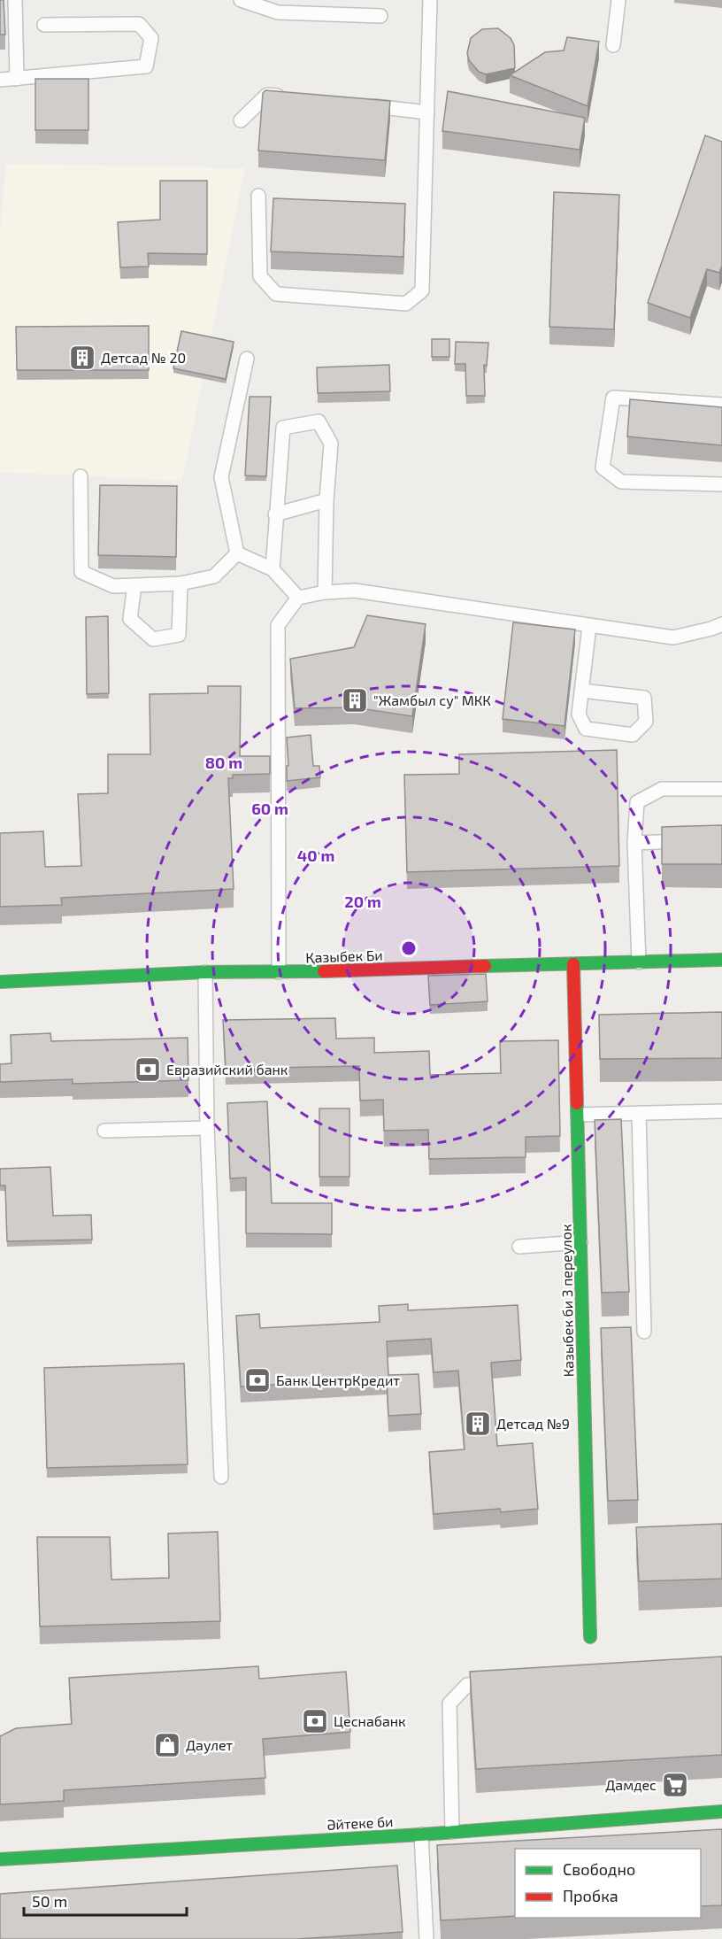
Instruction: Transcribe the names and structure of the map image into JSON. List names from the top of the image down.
{
  "streets": {
    "street": ["Қазыбек Би", "Казыбек би 3 переулок", "Әйтеке би"]
  },
  "crossings": [
    ["Қазыбек Би", "Казыбек би 3 переулок"]
  ],
  "places": {
    "building": ["Детсад № 20", "\"Жамбыл су\" МКК", "Детсад №9"],
    "bank": ["Евразийский банк", "Банк ЦентрКредит", "Цеснабанк"],
    "shop": ["Даулет"],
    "supermarket": ["Дамдес"]
  },
  "legend": ["Свободно", "Пробка"],
  "scale_bar": "50 m",
  "rings": [
    "80 m",
    "60 m",
    "40 m",
    "20 m"
  ]
}
